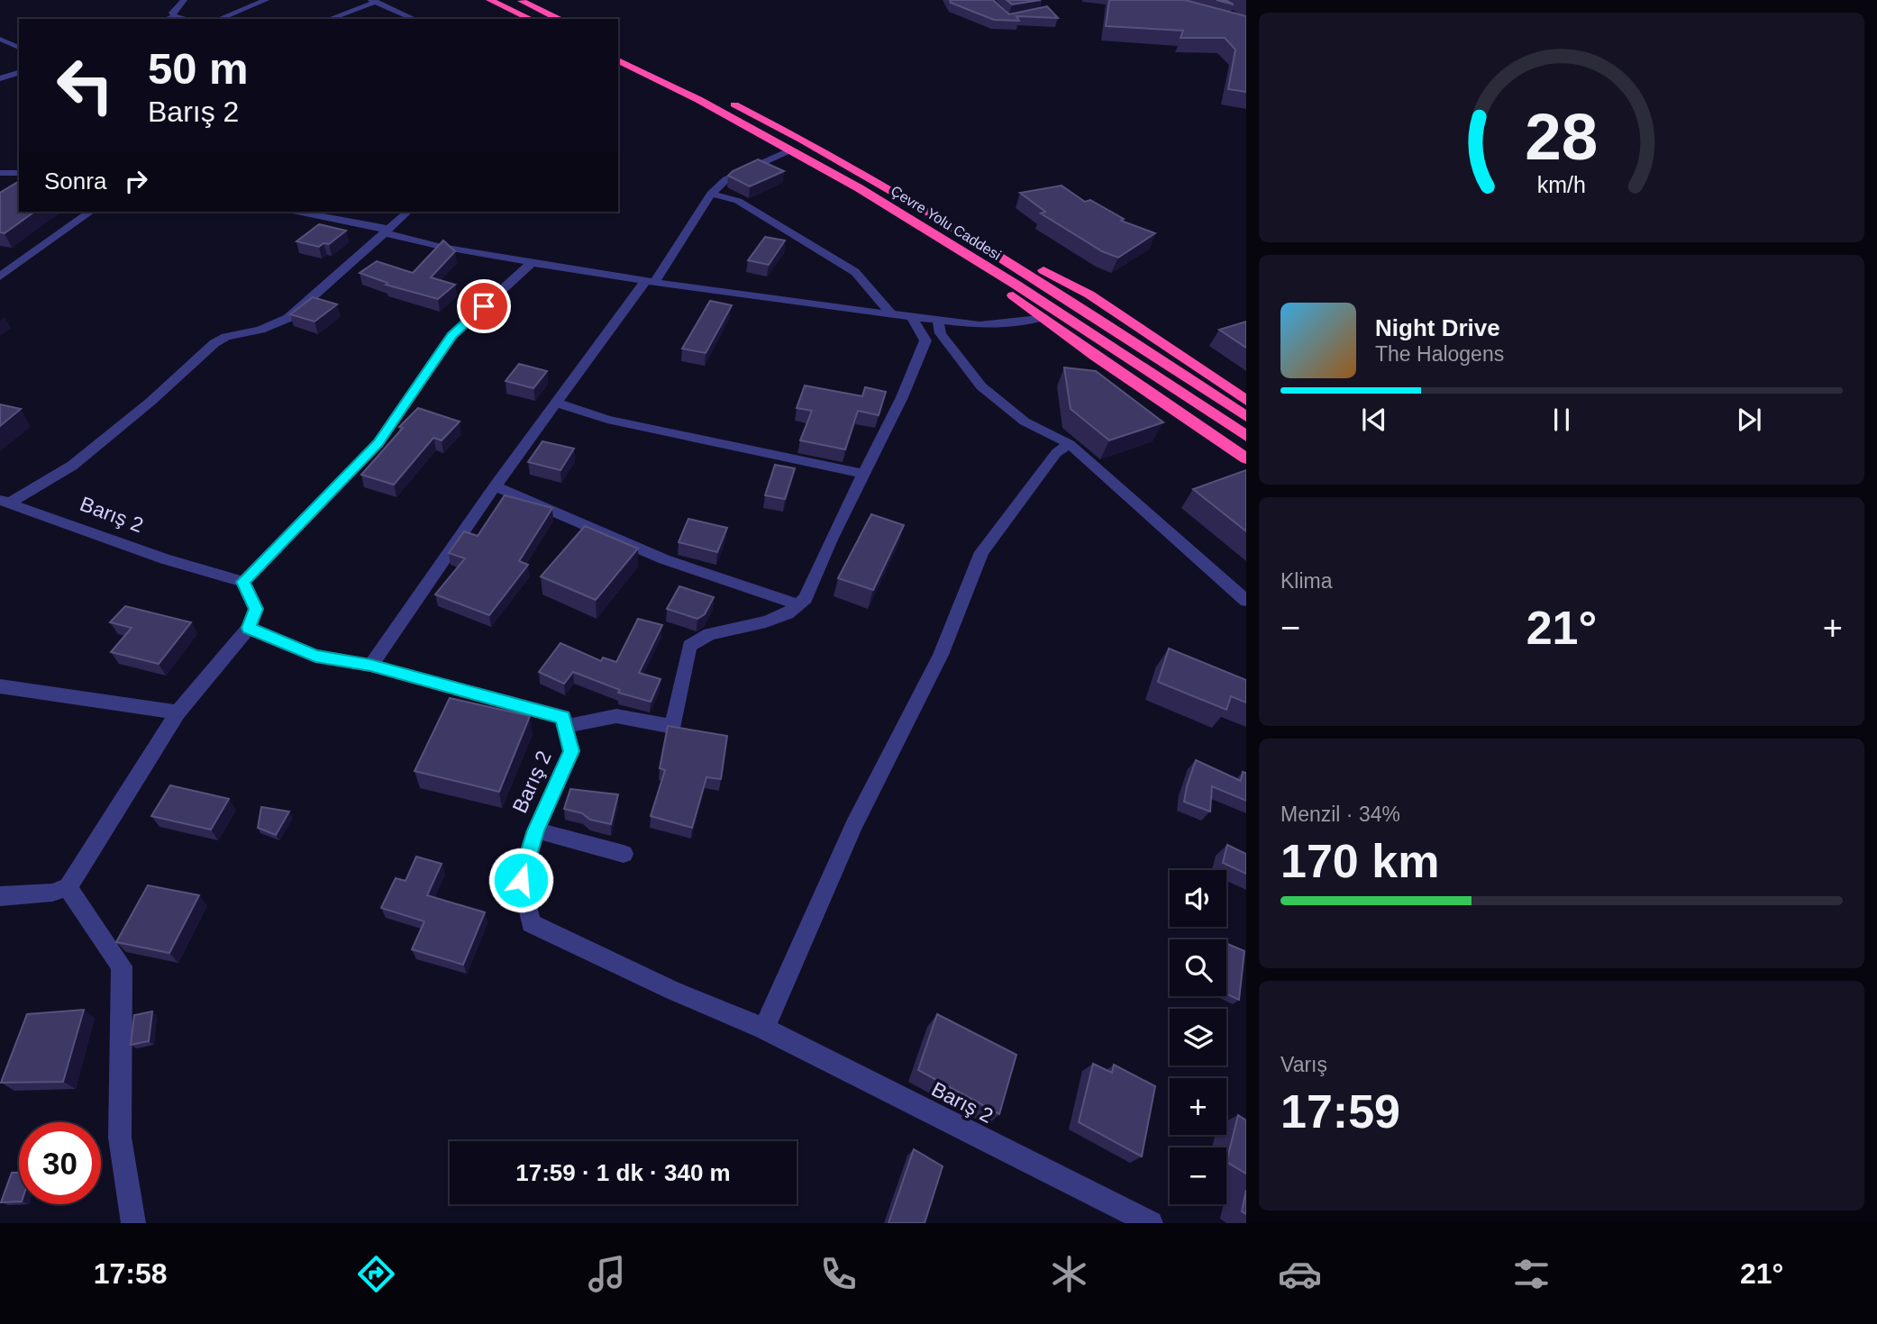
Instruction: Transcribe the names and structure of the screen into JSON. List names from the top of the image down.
{
  "streets": {
    "highway": ["Çevre Yolu Caddesi"],
    "street": ["Barış 2"]
  },
  "page": {
    "turn": ["50 m", "Barış 2"],
    "then": "Sonra",
    "song": ["Night Drive", "The Halogens"],
    "tile": [
      "Klima",
      ["Menzil · 34%", "170 km"],
      ["Varış", "17:59"]
    ],
    "heat": ["−", "21°", "+"],
    "map_buttons": ["+", "−"],
    "limit": "30",
    "trip": "17:59 · 1 dk · 340 m",
    "tabs": ["17:58", "21°"],
    "gauge": ["28", "km/h"]
  }
}
